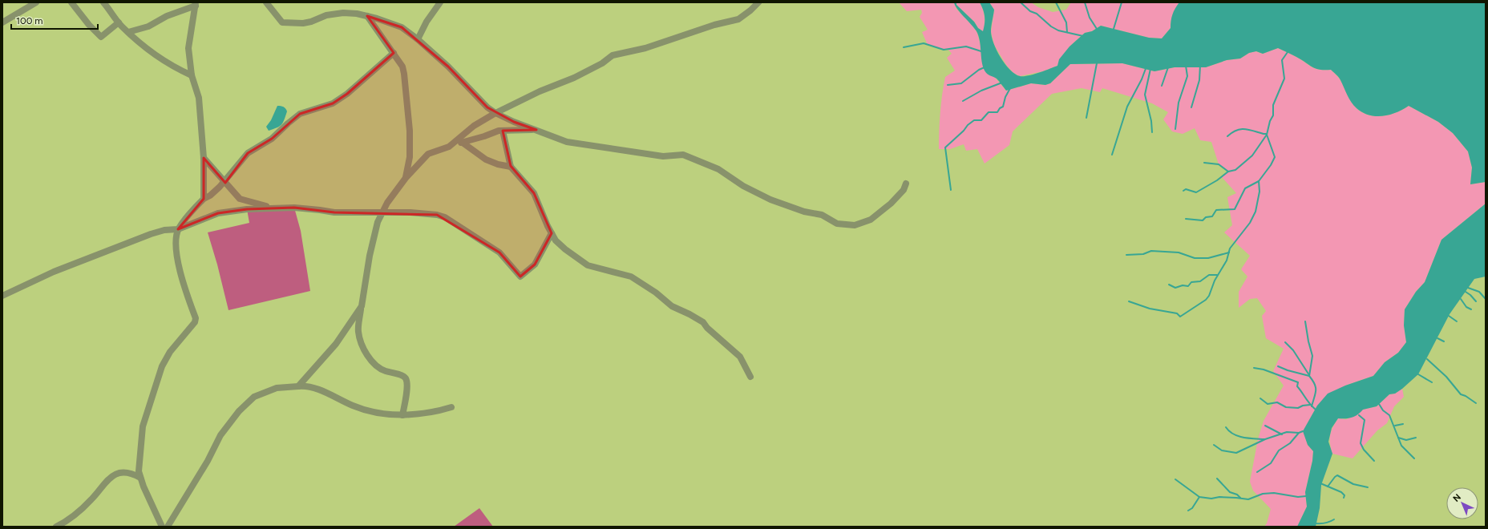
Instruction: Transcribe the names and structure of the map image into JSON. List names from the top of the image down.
{
  "scale_bar": "100 m",
  "north": "top left"
}
